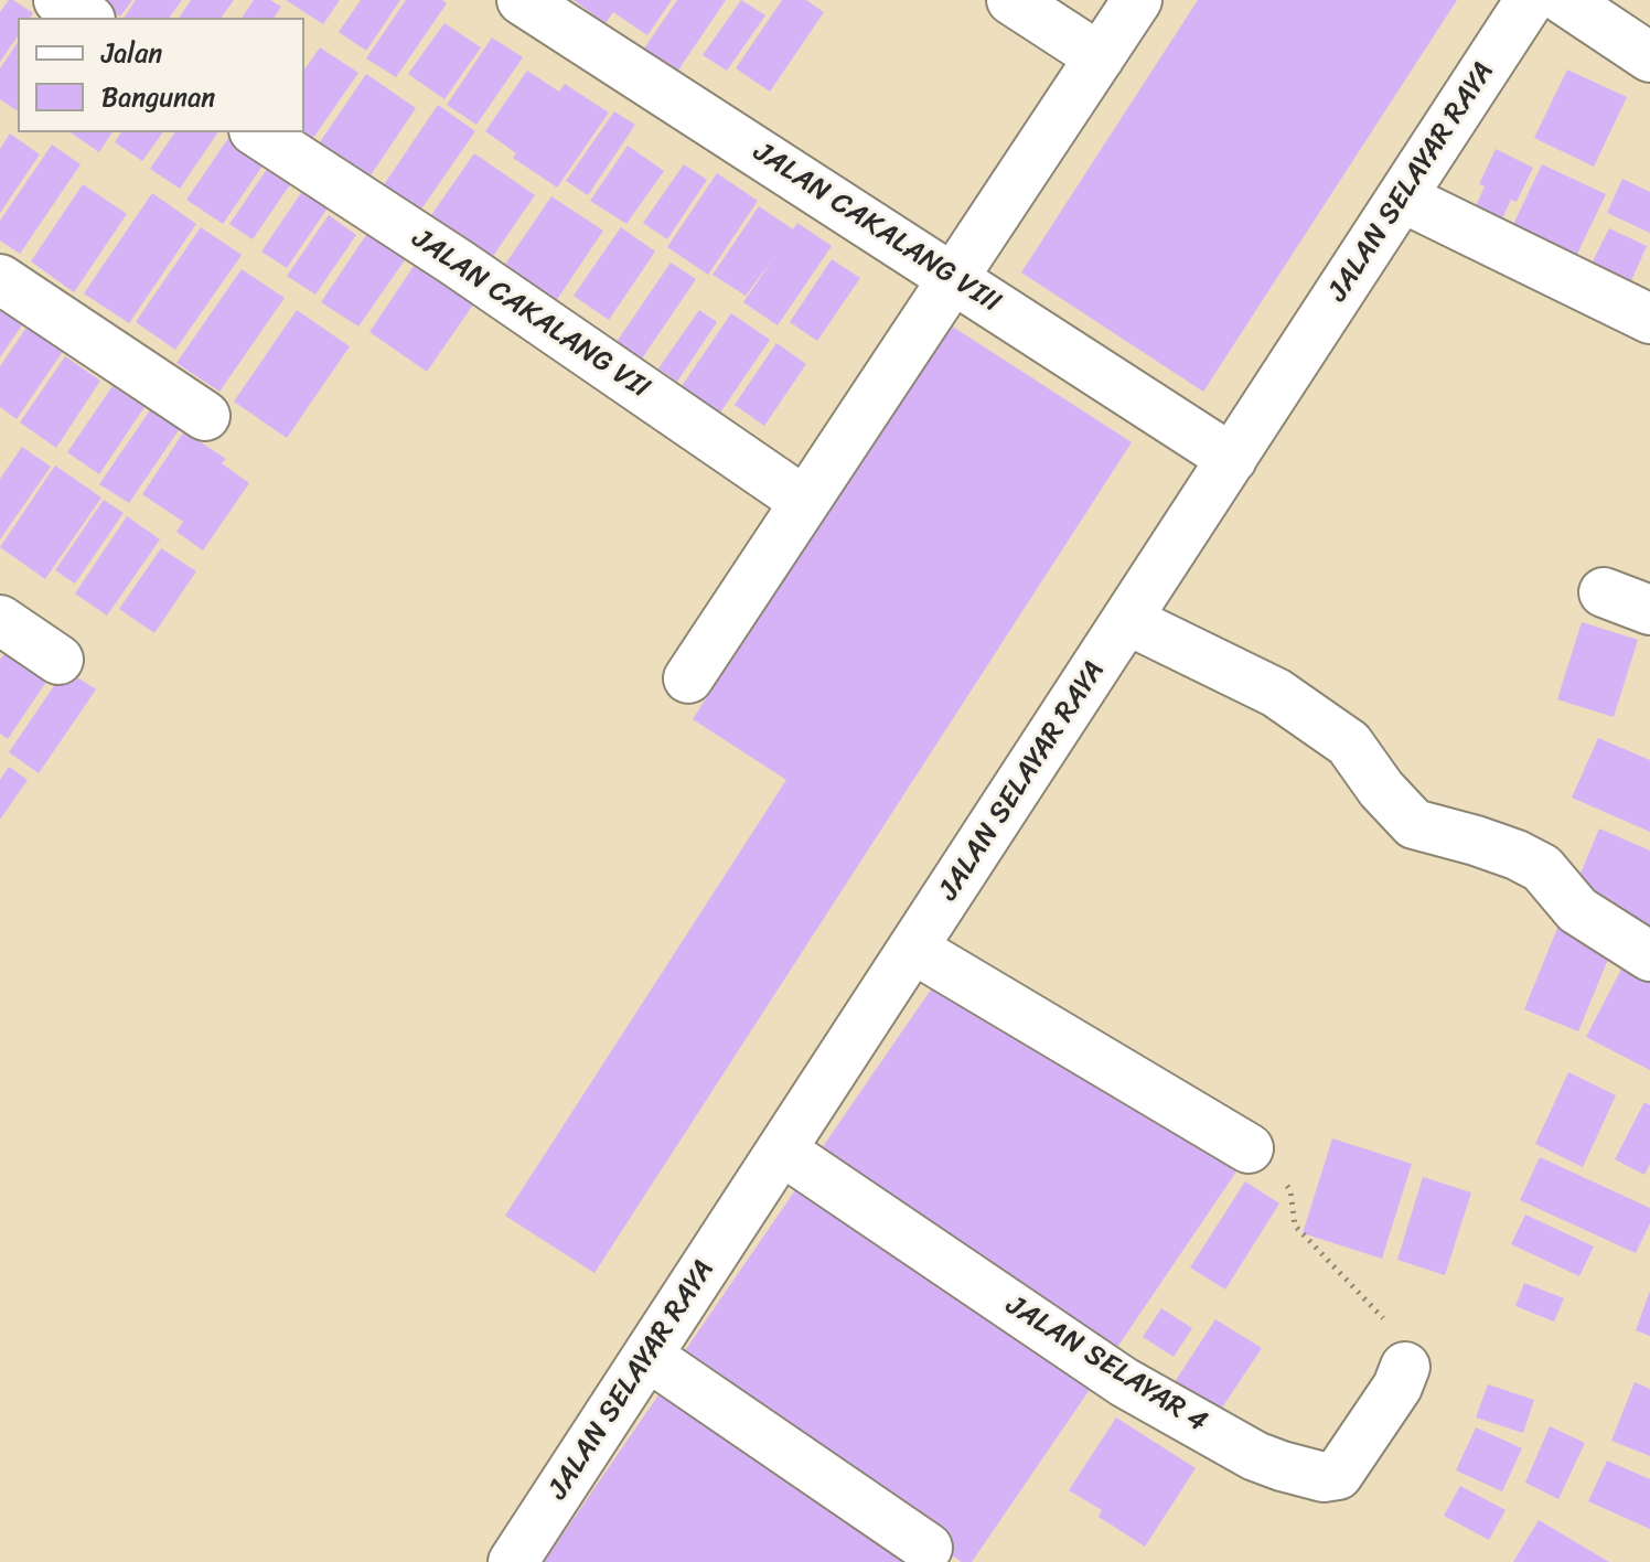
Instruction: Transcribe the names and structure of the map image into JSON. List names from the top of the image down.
{
  "streets": {
    "street": [
      "JALAN SELAYAR RAYA",
      "JALAN CAKALANG VIII",
      "JALAN CAKALANG VII",
      "JALAN SELAYAR 4"
    ]
  },
  "crossings": [
    ["JALAN SELAYAR RAYA", "JALAN CAKALANG VIII"],
    ["JALAN SELAYAR RAYA", "JALAN SELAYAR 4"]
  ],
  "legend": ["Jalan", "Bangunan"]
}
